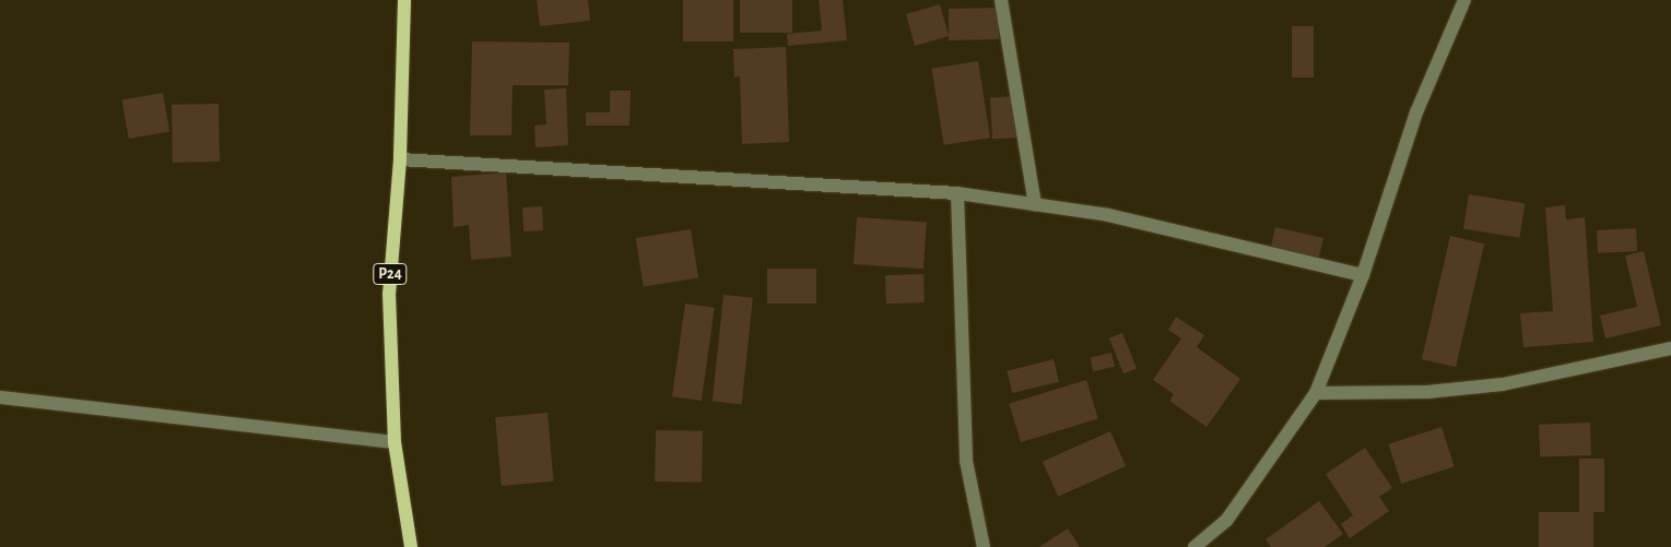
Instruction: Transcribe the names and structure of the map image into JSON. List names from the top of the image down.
{
  "streets": {
    "main road": ["P24"]
  }
}
